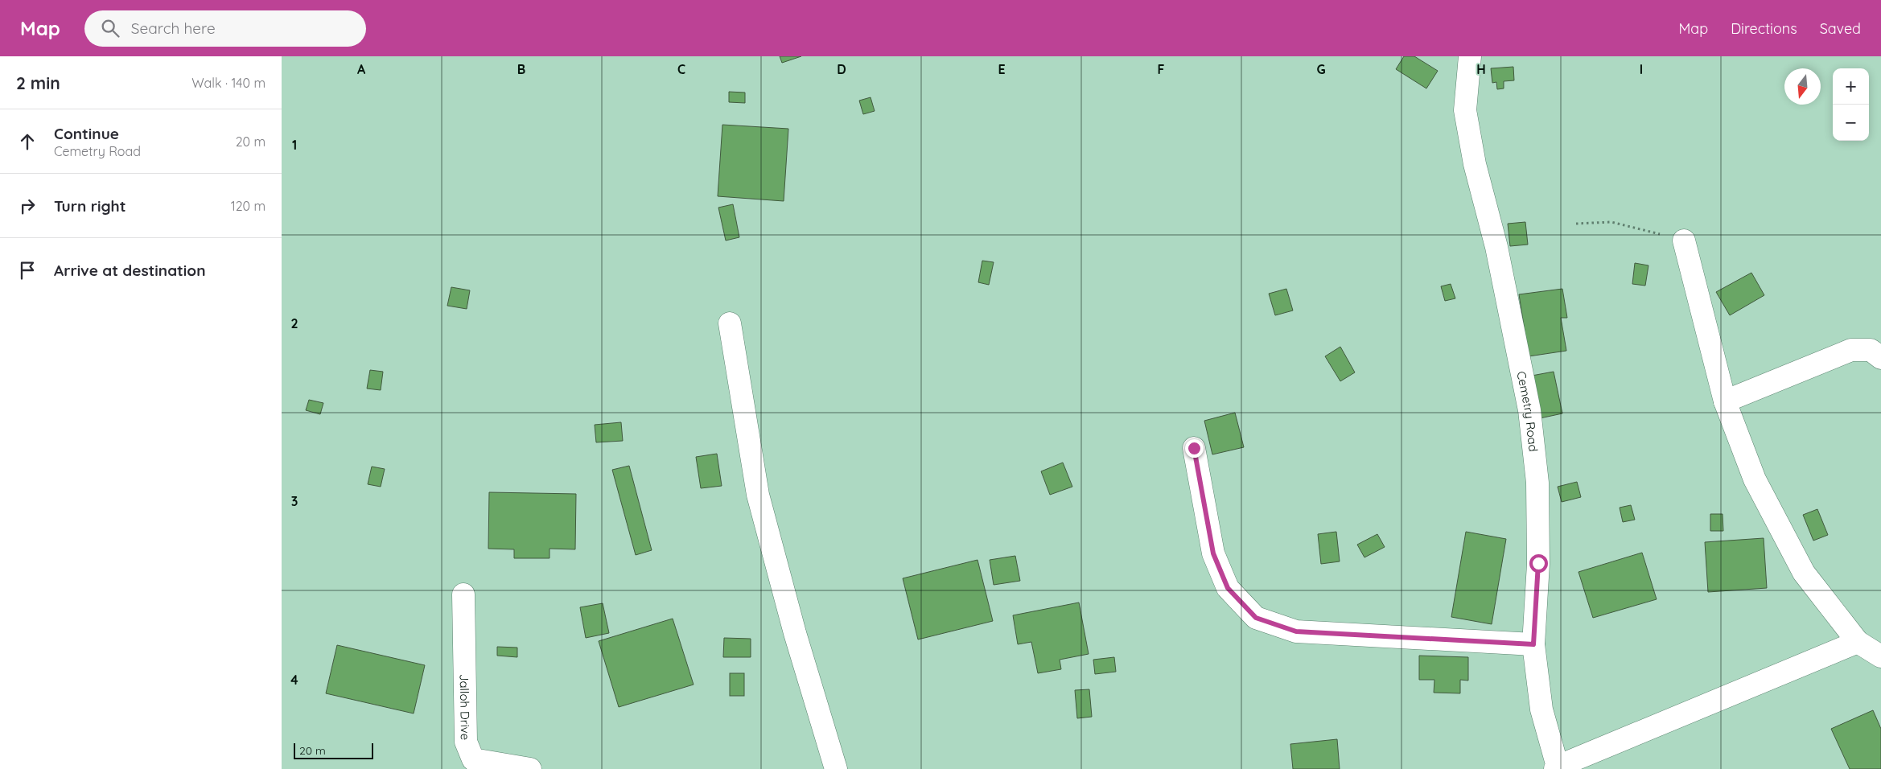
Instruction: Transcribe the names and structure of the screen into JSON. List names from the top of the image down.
{
  "streets": {
    "street": ["Cemetry Road", "Jalloh Drive"]
  },
  "scale_bar": "20 m",
  "north": "bottom",
  "page": {
    "header": "Map",
    "search": "Search here",
    "nav": ["Map", "Directions", "Saved"],
    "heading": ["2 min", "Walk · 140 m"],
    "map_buttons": ["+", "−"],
    "list": [
      ["Continue", "Cemetry Road", "20 m"],
      ["Turn right", "120 m"],
      "Arrive at destination"
    ],
    "scale": "20 m"
  },
  "grid": {
    "columns": [
      "A",
      "B",
      "C",
      "D",
      "E",
      "F",
      "G",
      "H",
      "I"
    ],
    "rows": [
      "1",
      "2",
      "3",
      "4"
    ]
  }
}
